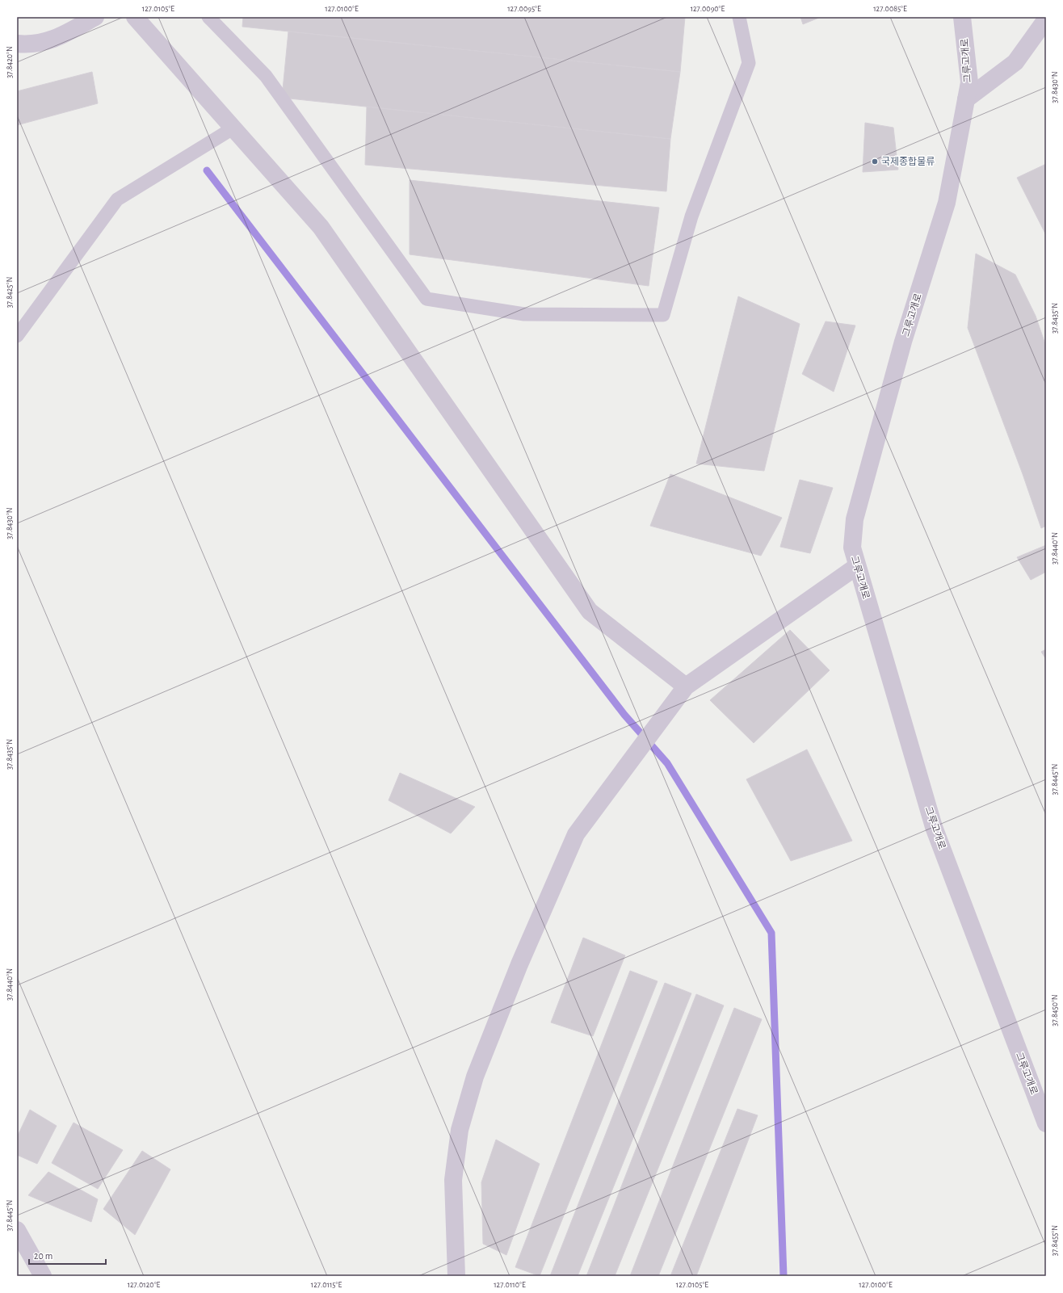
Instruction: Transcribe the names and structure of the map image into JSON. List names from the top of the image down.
{
  "streets": {
    "street": ["그루고개로"]
  },
  "places": ["국제종합물류"],
  "scale_bar": "20 m",
  "coordinates": [
    "127.0105°E",
    "127.0100°E",
    "127.0095°E",
    "127.0090°E",
    "127.0085°E",
    "37.8420°N",
    "37.8430°N",
    "37.8425°N",
    "37.8435°N",
    "37.8440°N",
    "37.8445°N",
    "37.8450°N",
    "37.8455°N",
    "127.0120°E",
    "127.0115°E",
    "127.0110°E"
  ]
}
